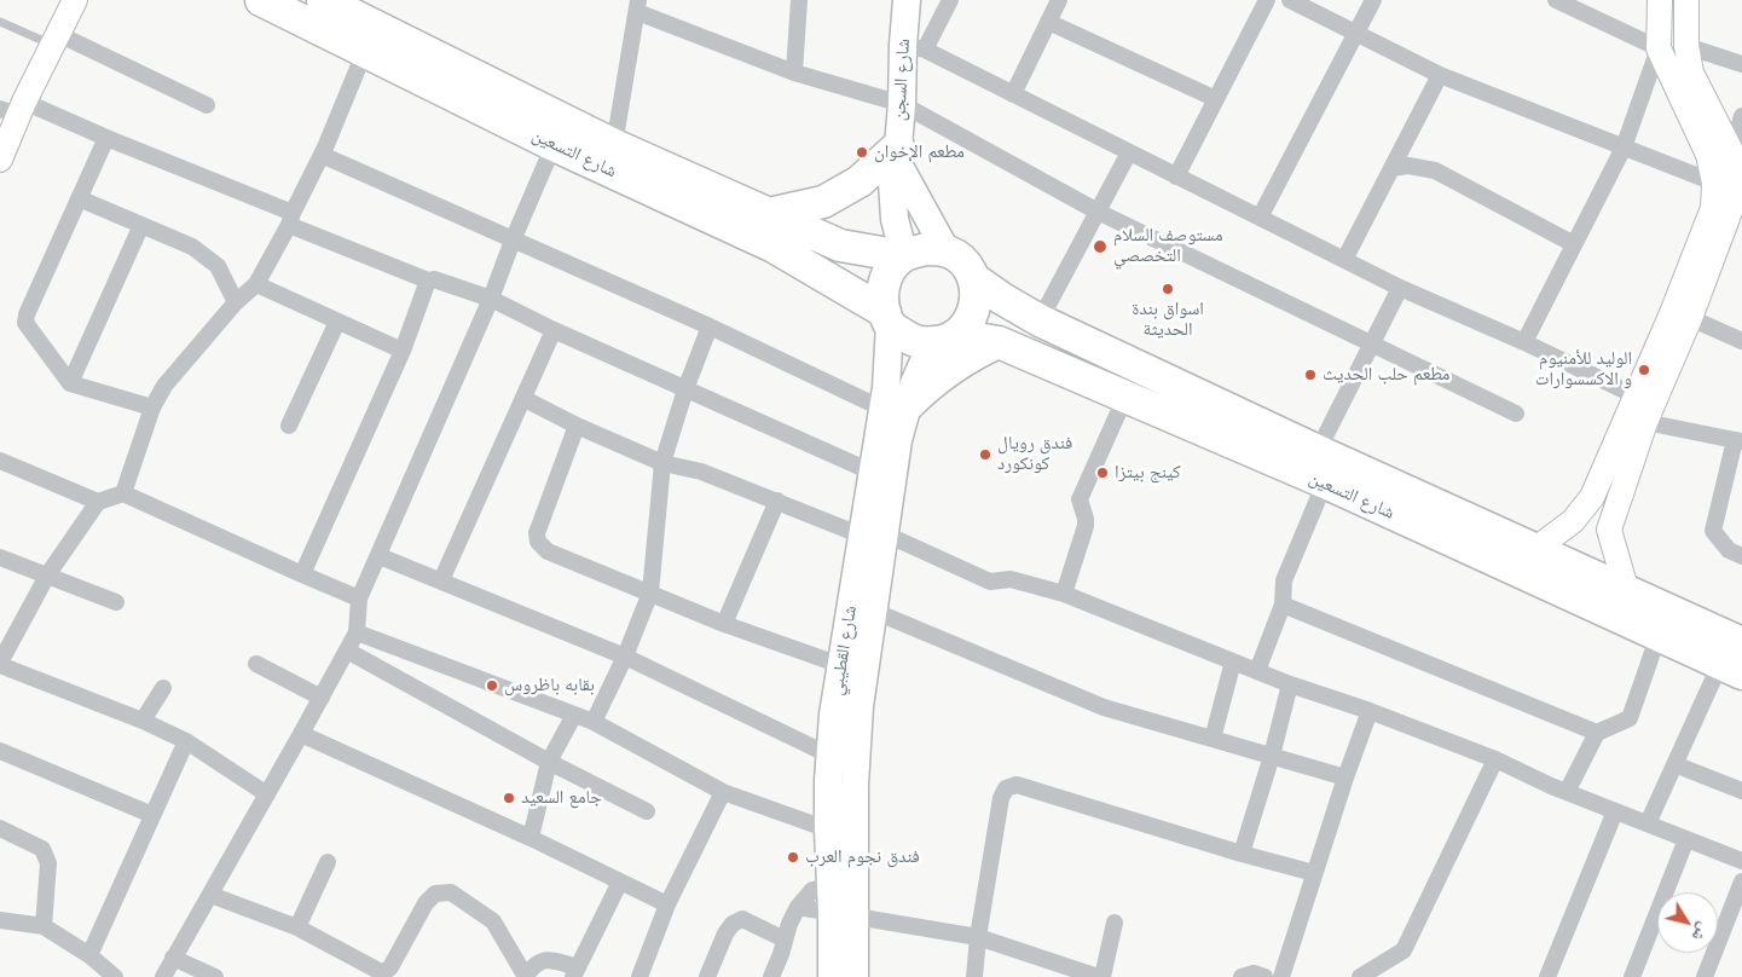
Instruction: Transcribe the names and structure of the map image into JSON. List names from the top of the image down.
{
  "streets": {
    "highway": ["شارع التسعين"],
    "main road": ["شارع السجن", "شارع القطيبي"]
  },
  "crossings": [
    ["شارع السجن", "شارع التسعين"],
    ["شارع السجن", "شارع القطيبي"],
    ["شارع التسعين", "شارع القطيبي"]
  ],
  "places": [
    "مطعم الإخوان",
    "مستوصف السلام التخصصي",
    "اسواق بندة الحديثة",
    "الوليد للأمنيوم و الاكسسوارات",
    "مطعم حلب الحديث",
    "فندق رويال كونكورد",
    "كينج بيتزا",
    "بقابه باظروس",
    "جامع السعيد",
    "فندق نجوم العرب"
  ],
  "north": "bottom right"
}
